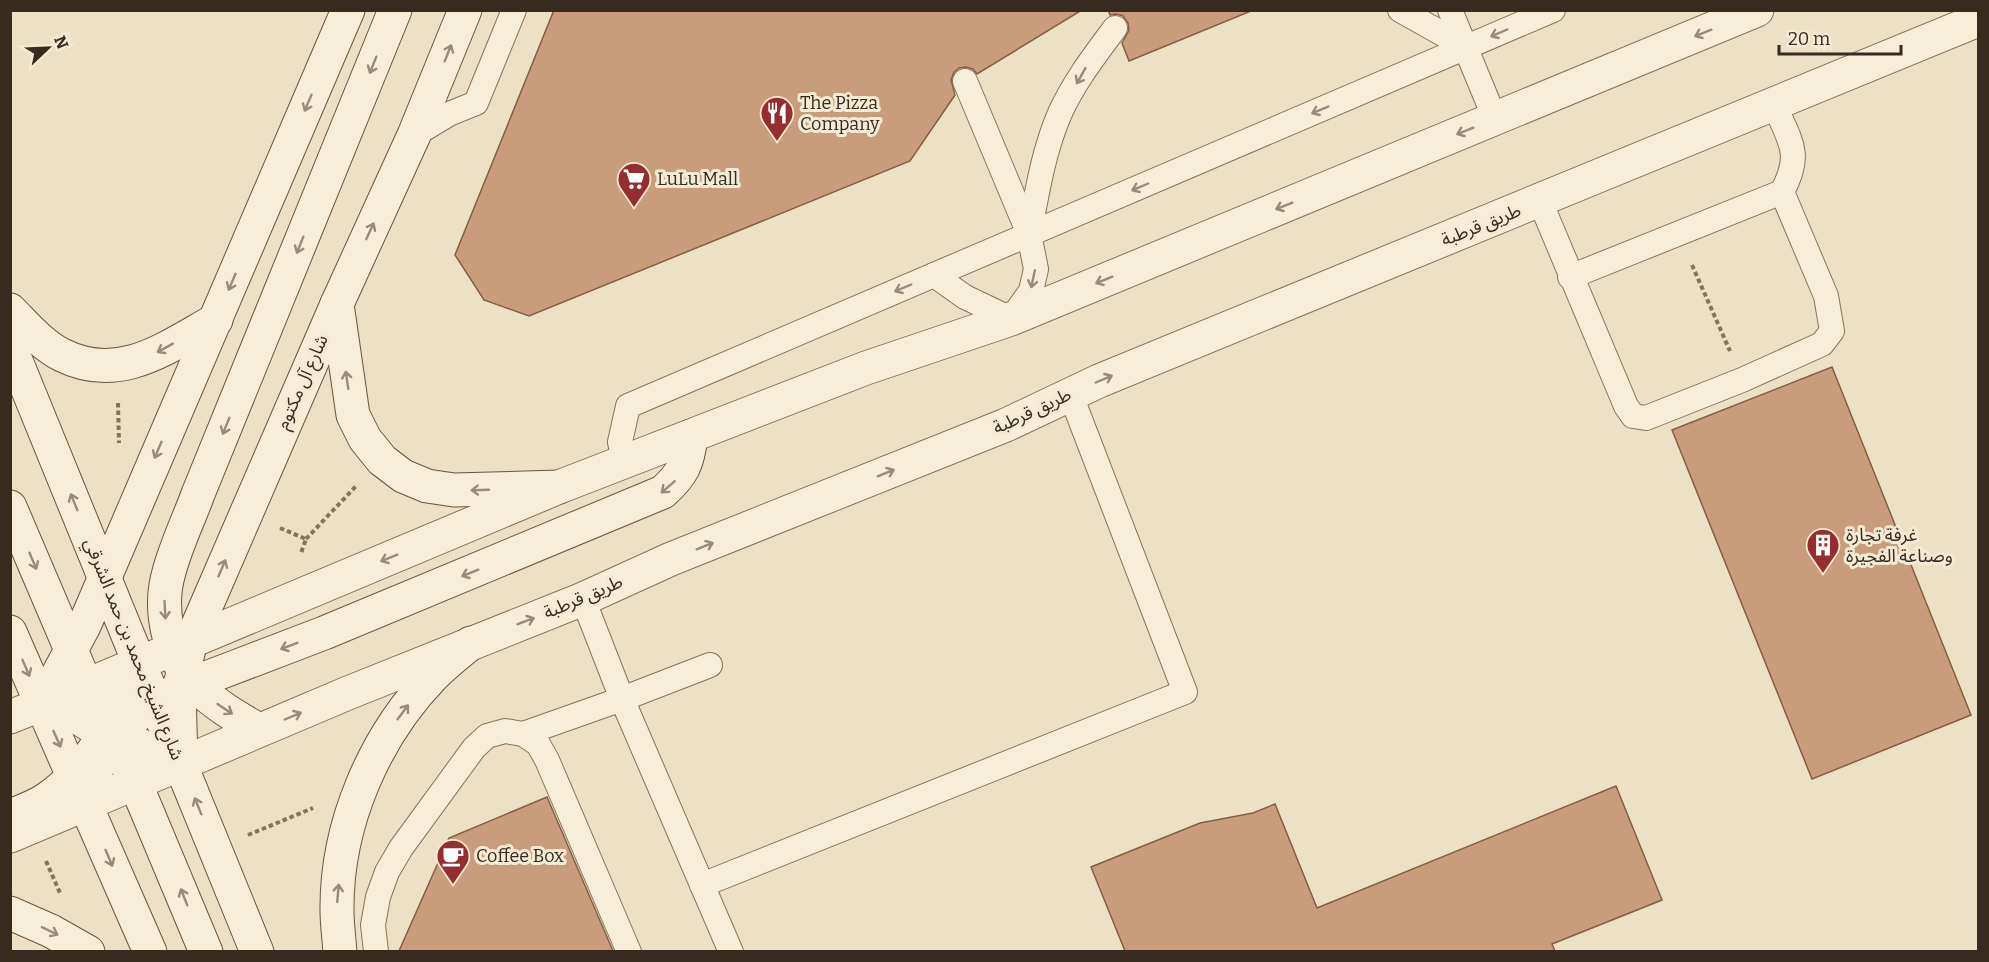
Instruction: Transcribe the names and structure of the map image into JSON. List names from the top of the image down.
{
  "streets": {
    "main road": ["طريق قرطبة", "شارع آل مكتوم", "شارع الشيخ محمد بن حمد الشرقي"]
  },
  "crossings": [
    ["طريق قرطبة", "شارع الشيخ محمد بن حمد الشرقي"],
    ["شارع آل مكتوم", "شارع الشيخ محمد بن حمد الشرقي"]
  ],
  "places": {
    "restaurant": ["The Pizza Company"],
    "supermarket": ["LuLu Mall"],
    "building": ["غرفة تجارة وصناعة الفجيرة"],
    "cafe": ["Coffee Box"]
  },
  "scale_bar": "20 m",
  "north": "top right"
}
